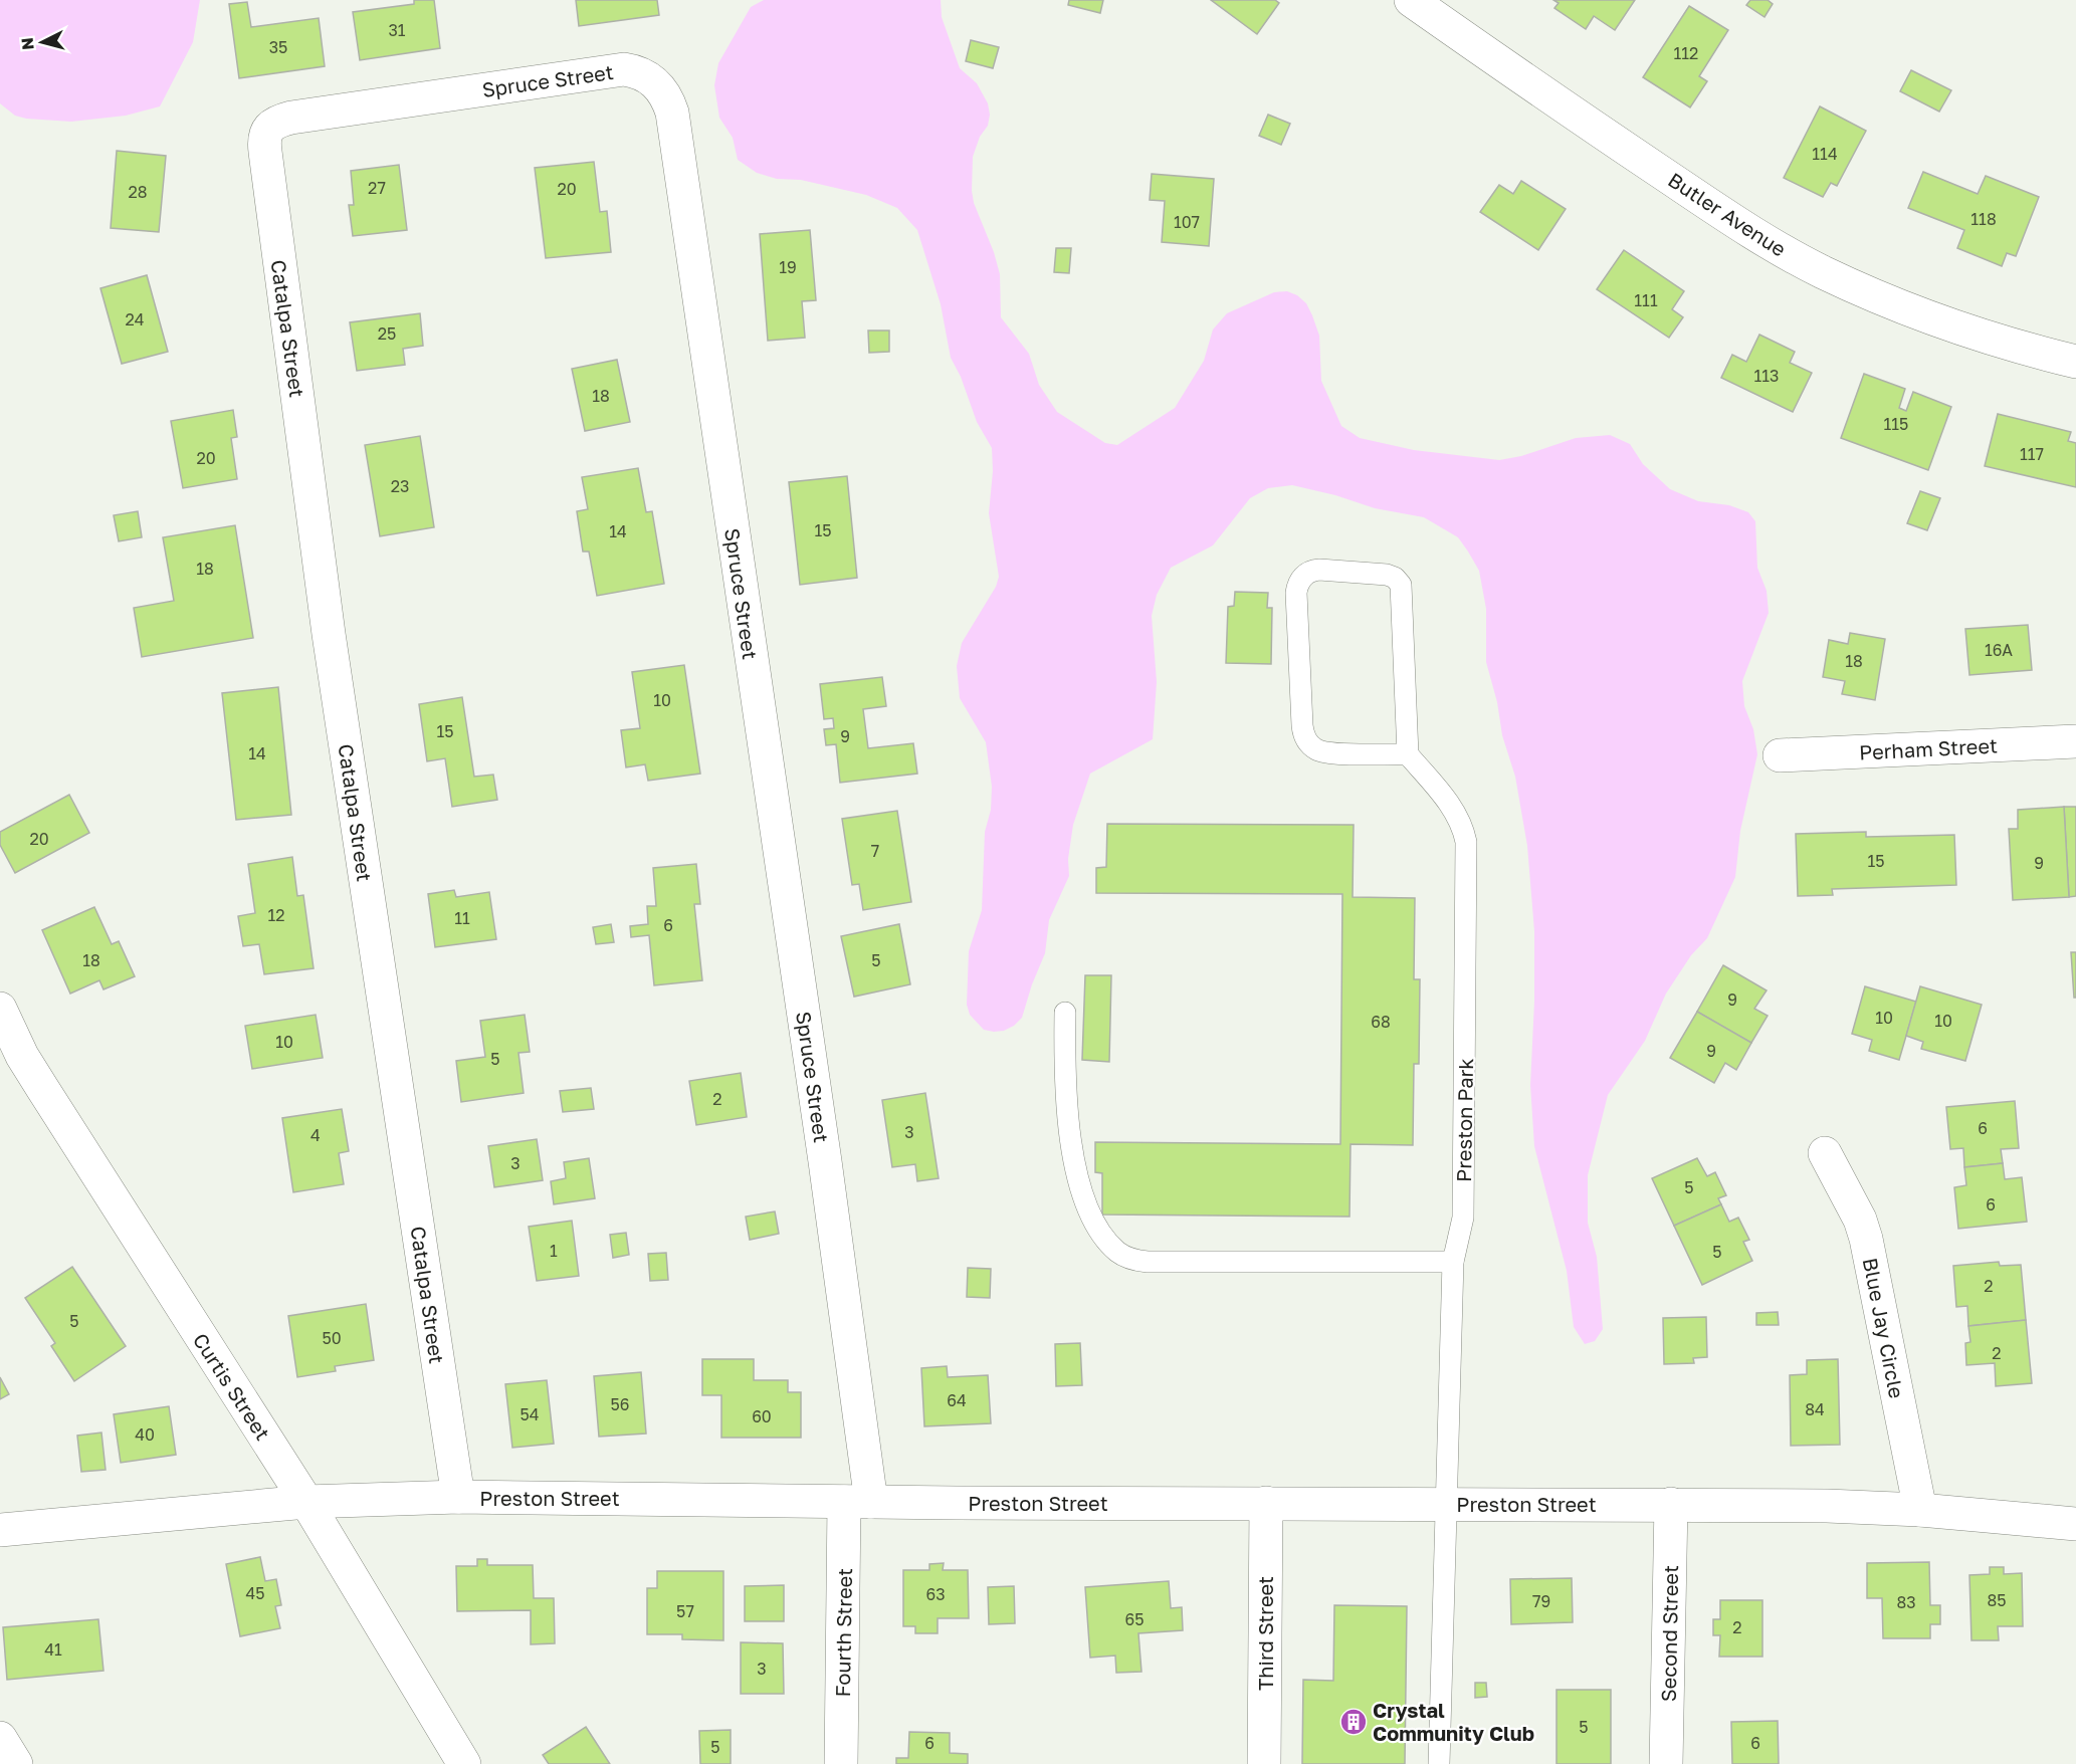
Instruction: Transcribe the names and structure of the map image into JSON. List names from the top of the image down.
{
  "streets": {
    "street": [
      "Spruce Street",
      "Butler Avenue",
      "Catalpa Street",
      "Perham Street",
      "Blue Jay Circle",
      "Curtis Street",
      "Preston Street",
      "Fourth Street",
      "Third Street",
      "Second Street"
    ],
    "lane": ["Preston Park"]
  },
  "crossings": [
    ["Spruce Street", "Catalpa Street"],
    ["Spruce Street", "Preston Street"],
    ["Spruce Street", "Fourth Street"],
    ["Catalpa Street", "Preston Street"],
    ["Preston Park", "Preston Street"],
    ["Blue Jay Circle", "Preston Street"],
    ["Curtis Street", "Preston Street"],
    ["Preston Street", "Fourth Street"],
    ["Preston Street", "Third Street"],
    ["Preston Street", "Second Street"]
  ],
  "places": {
    "building": ["Crystal Community Club"]
  },
  "house_numbers": [
    "31",
    "35",
    "112",
    "114",
    "27",
    "20",
    "28",
    "118",
    "107",
    "19",
    "111",
    "24",
    "25",
    "113",
    "18",
    "115",
    "117",
    "20",
    "23",
    "15",
    "14",
    "18",
    "16A",
    "18",
    "10",
    "15",
    "9",
    "14",
    "20",
    "7",
    "15",
    "9",
    "12",
    "11",
    "6",
    "18",
    "5",
    "9",
    "10",
    "10",
    "68",
    "10",
    "9",
    "5",
    "2",
    "6",
    "3",
    "4",
    "3",
    "5",
    "6",
    "1",
    "5",
    "2",
    "5",
    "50",
    "2",
    "64",
    "56",
    "84",
    "54",
    "60",
    "40",
    "45",
    "63",
    "85",
    "79",
    "83",
    "57",
    "65",
    "2",
    "41",
    "3",
    "5",
    "6",
    "6",
    "5"
  ],
  "north": "left"
}
